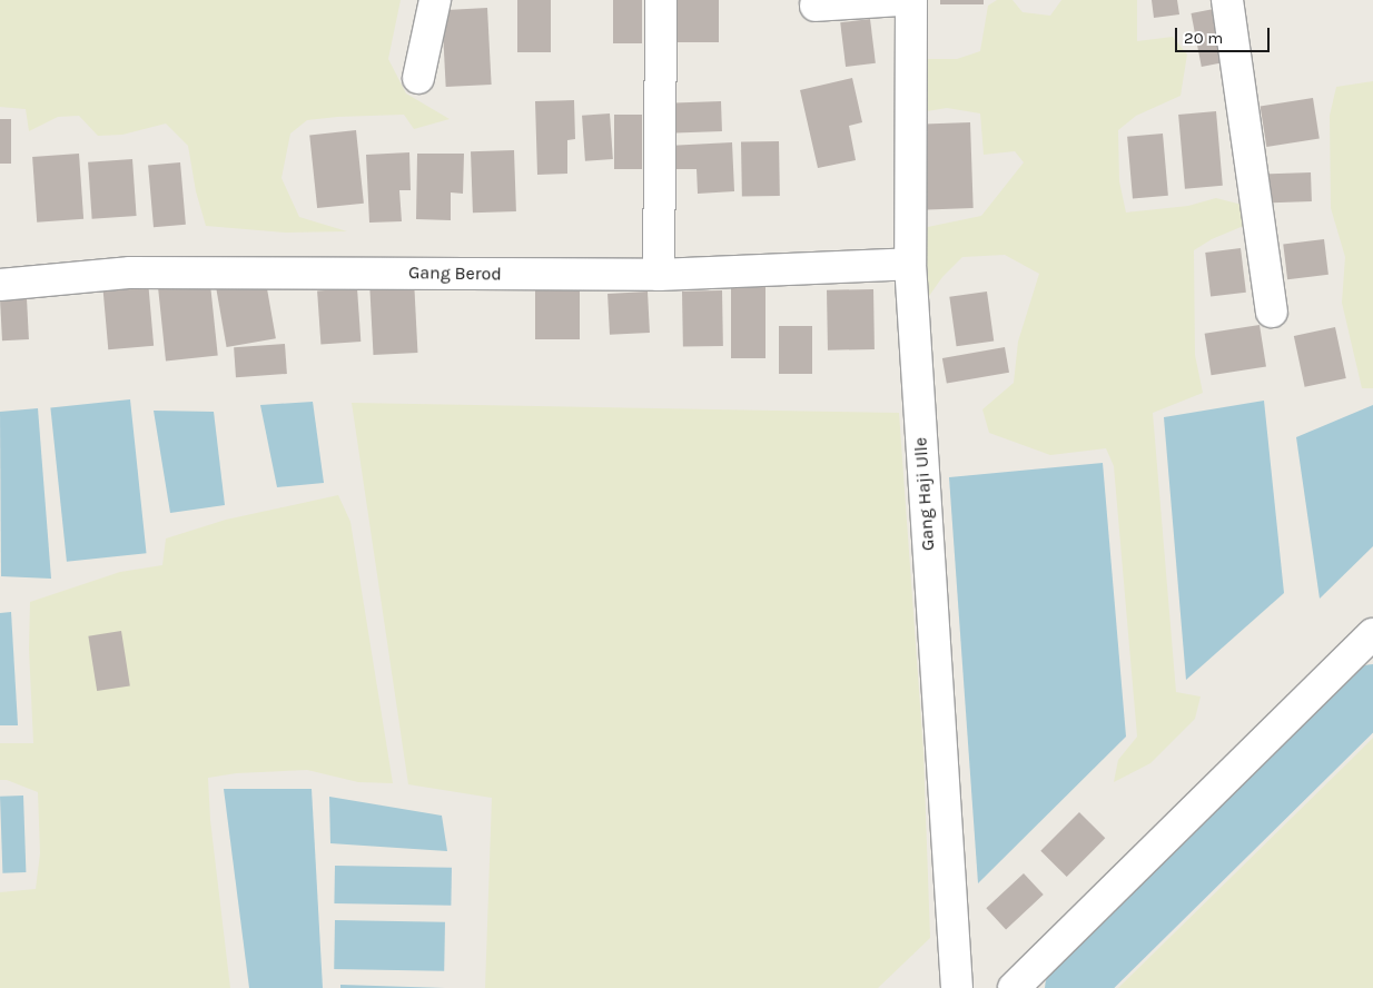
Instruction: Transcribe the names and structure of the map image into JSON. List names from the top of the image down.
{
  "streets": {
    "street": ["Gang Berod", "Gang Haji Ulle"]
  },
  "crossings": [
    ["Gang Berod", "Gang Haji Ulle"]
  ],
  "scale_bar": "20 m"
}
